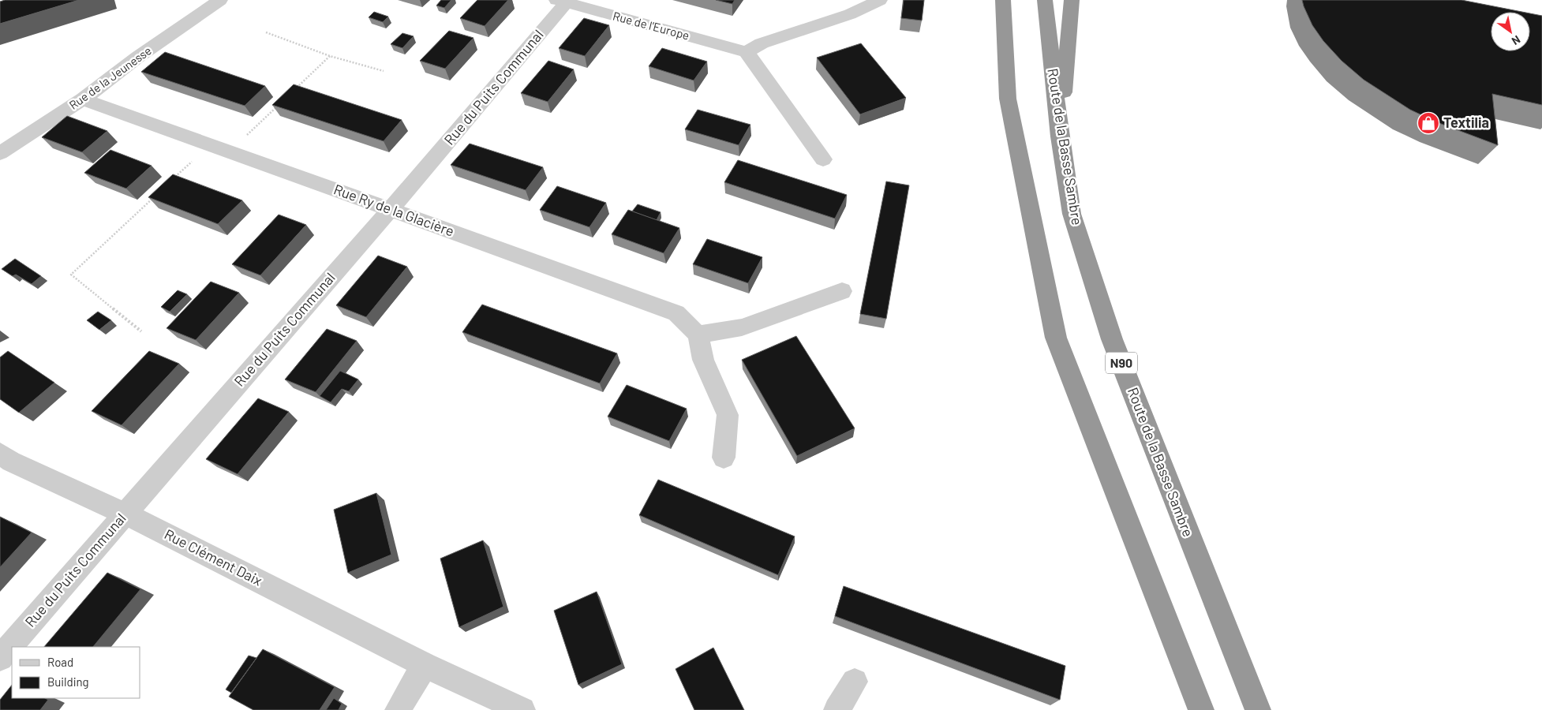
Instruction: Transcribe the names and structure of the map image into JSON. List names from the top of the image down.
{
  "streets": {
    "highway": ["Route de la Basse Sambre", "N90"],
    "street": [
      "Rue de l'Europe",
      "Rue de la Jeunesse",
      "Rue du Puits Communal",
      "Rue Ry de la Glacière",
      "Rue Clément Daix"
    ]
  },
  "crossings": [
    ["Rue de l'Europe", "Rue du Puits Communal"],
    ["Rue de la Jeunesse", "Rue Ry de la Glacière"],
    ["Rue du Puits Communal", "Rue Ry de la Glacière"],
    ["Rue du Puits Communal", "Rue Clément Daix"]
  ],
  "places": {
    "shop": ["Textilia"]
  },
  "legend": ["Road", "Building"],
  "north": "bottom right"
}
